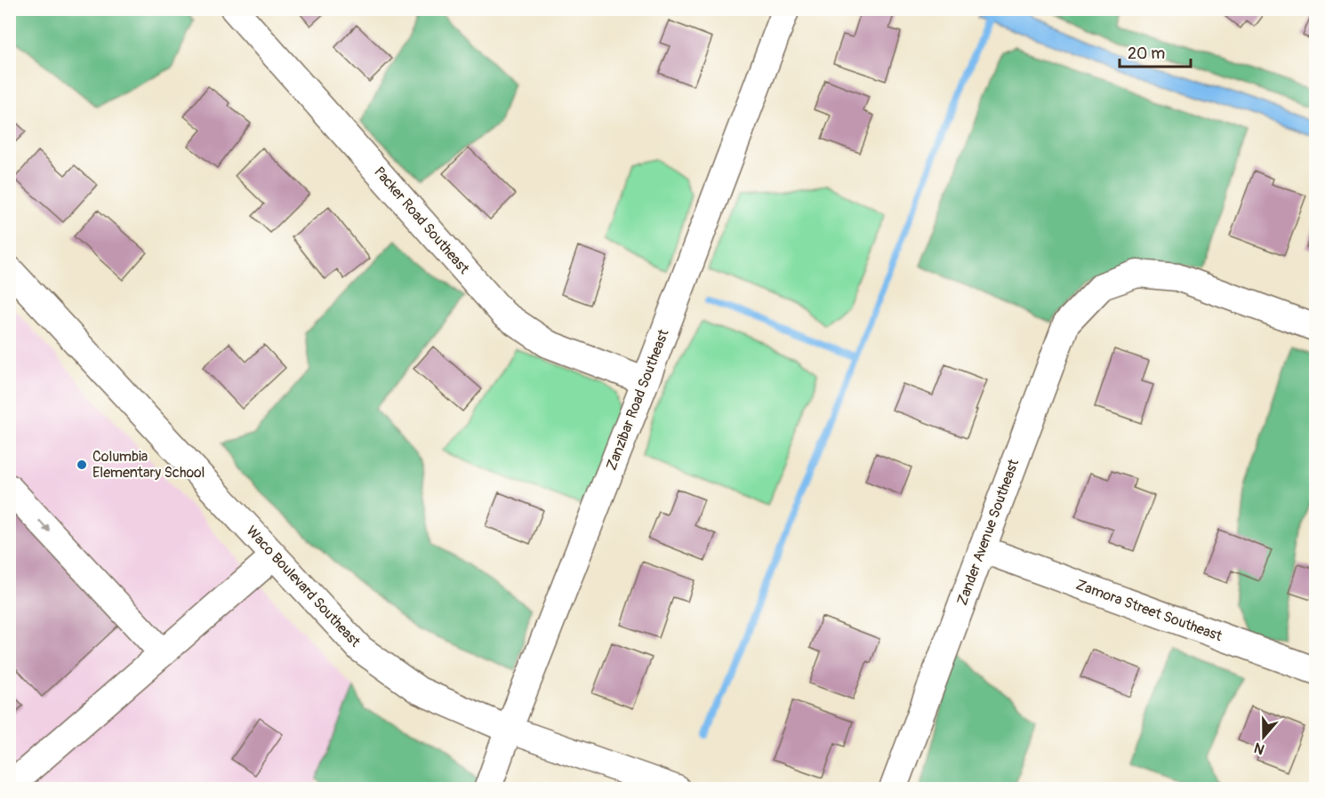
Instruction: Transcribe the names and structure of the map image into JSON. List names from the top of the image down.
{
  "streets": {
    "street": [
      "Packer Road Southeast",
      "Zanzibar Road Southeast",
      "Zander Avenue Southeast",
      "Waco Boulevard Southeast",
      "Zamora Street Southeast"
    ]
  },
  "crossings": [
    ["Packer Road Southeast", "Zanzibar Road Southeast"],
    ["Zanzibar Road Southeast", "Waco Boulevard Southeast"],
    ["Zander Avenue Southeast", "Zamora Street Southeast"]
  ],
  "places": ["Columbia Elementary School"],
  "scale_bar": "20 m",
  "north": "bottom"
}
